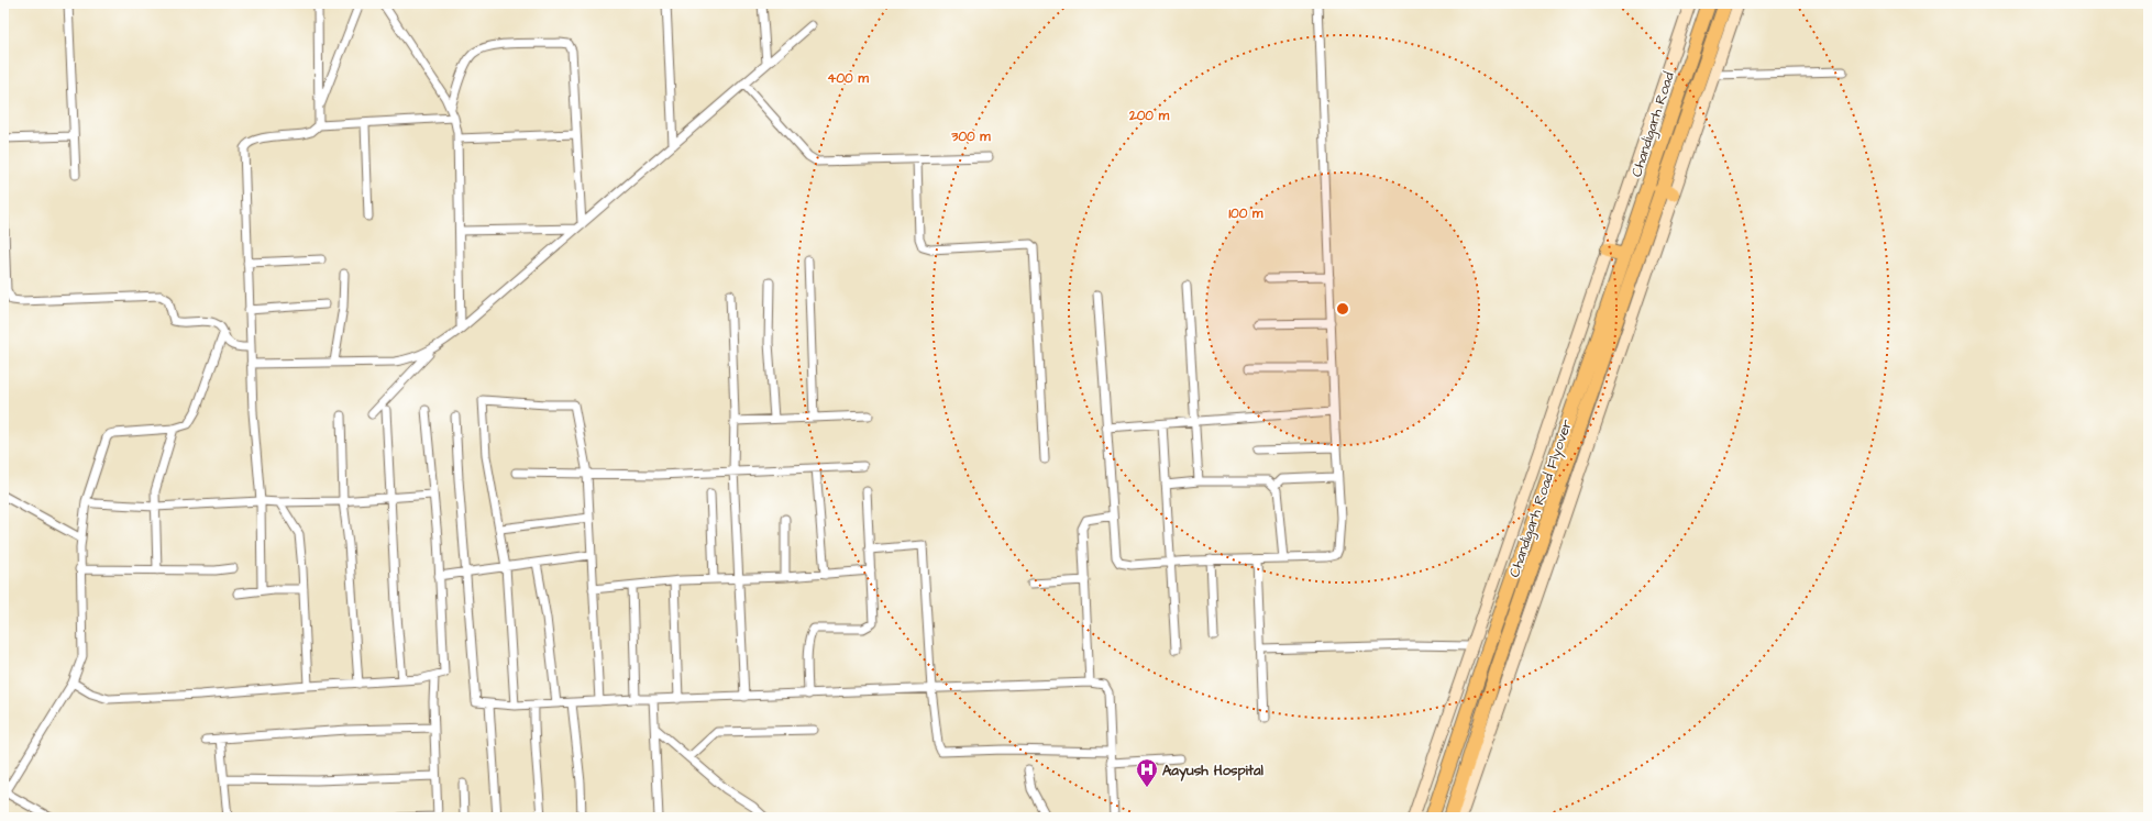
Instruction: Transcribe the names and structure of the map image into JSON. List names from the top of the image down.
{
  "streets": {
    "highway": ["Chandigarh Road", "Chandigarh Road Flyover"]
  },
  "crossings": [
    ["Chandigarh Road", "Chandigarh Road Flyover"]
  ],
  "places": {
    "hospital": ["Aayush Hospital"]
  },
  "rings": [
    "400 m",
    "200 m",
    "300 m",
    "100 m"
  ]
}
